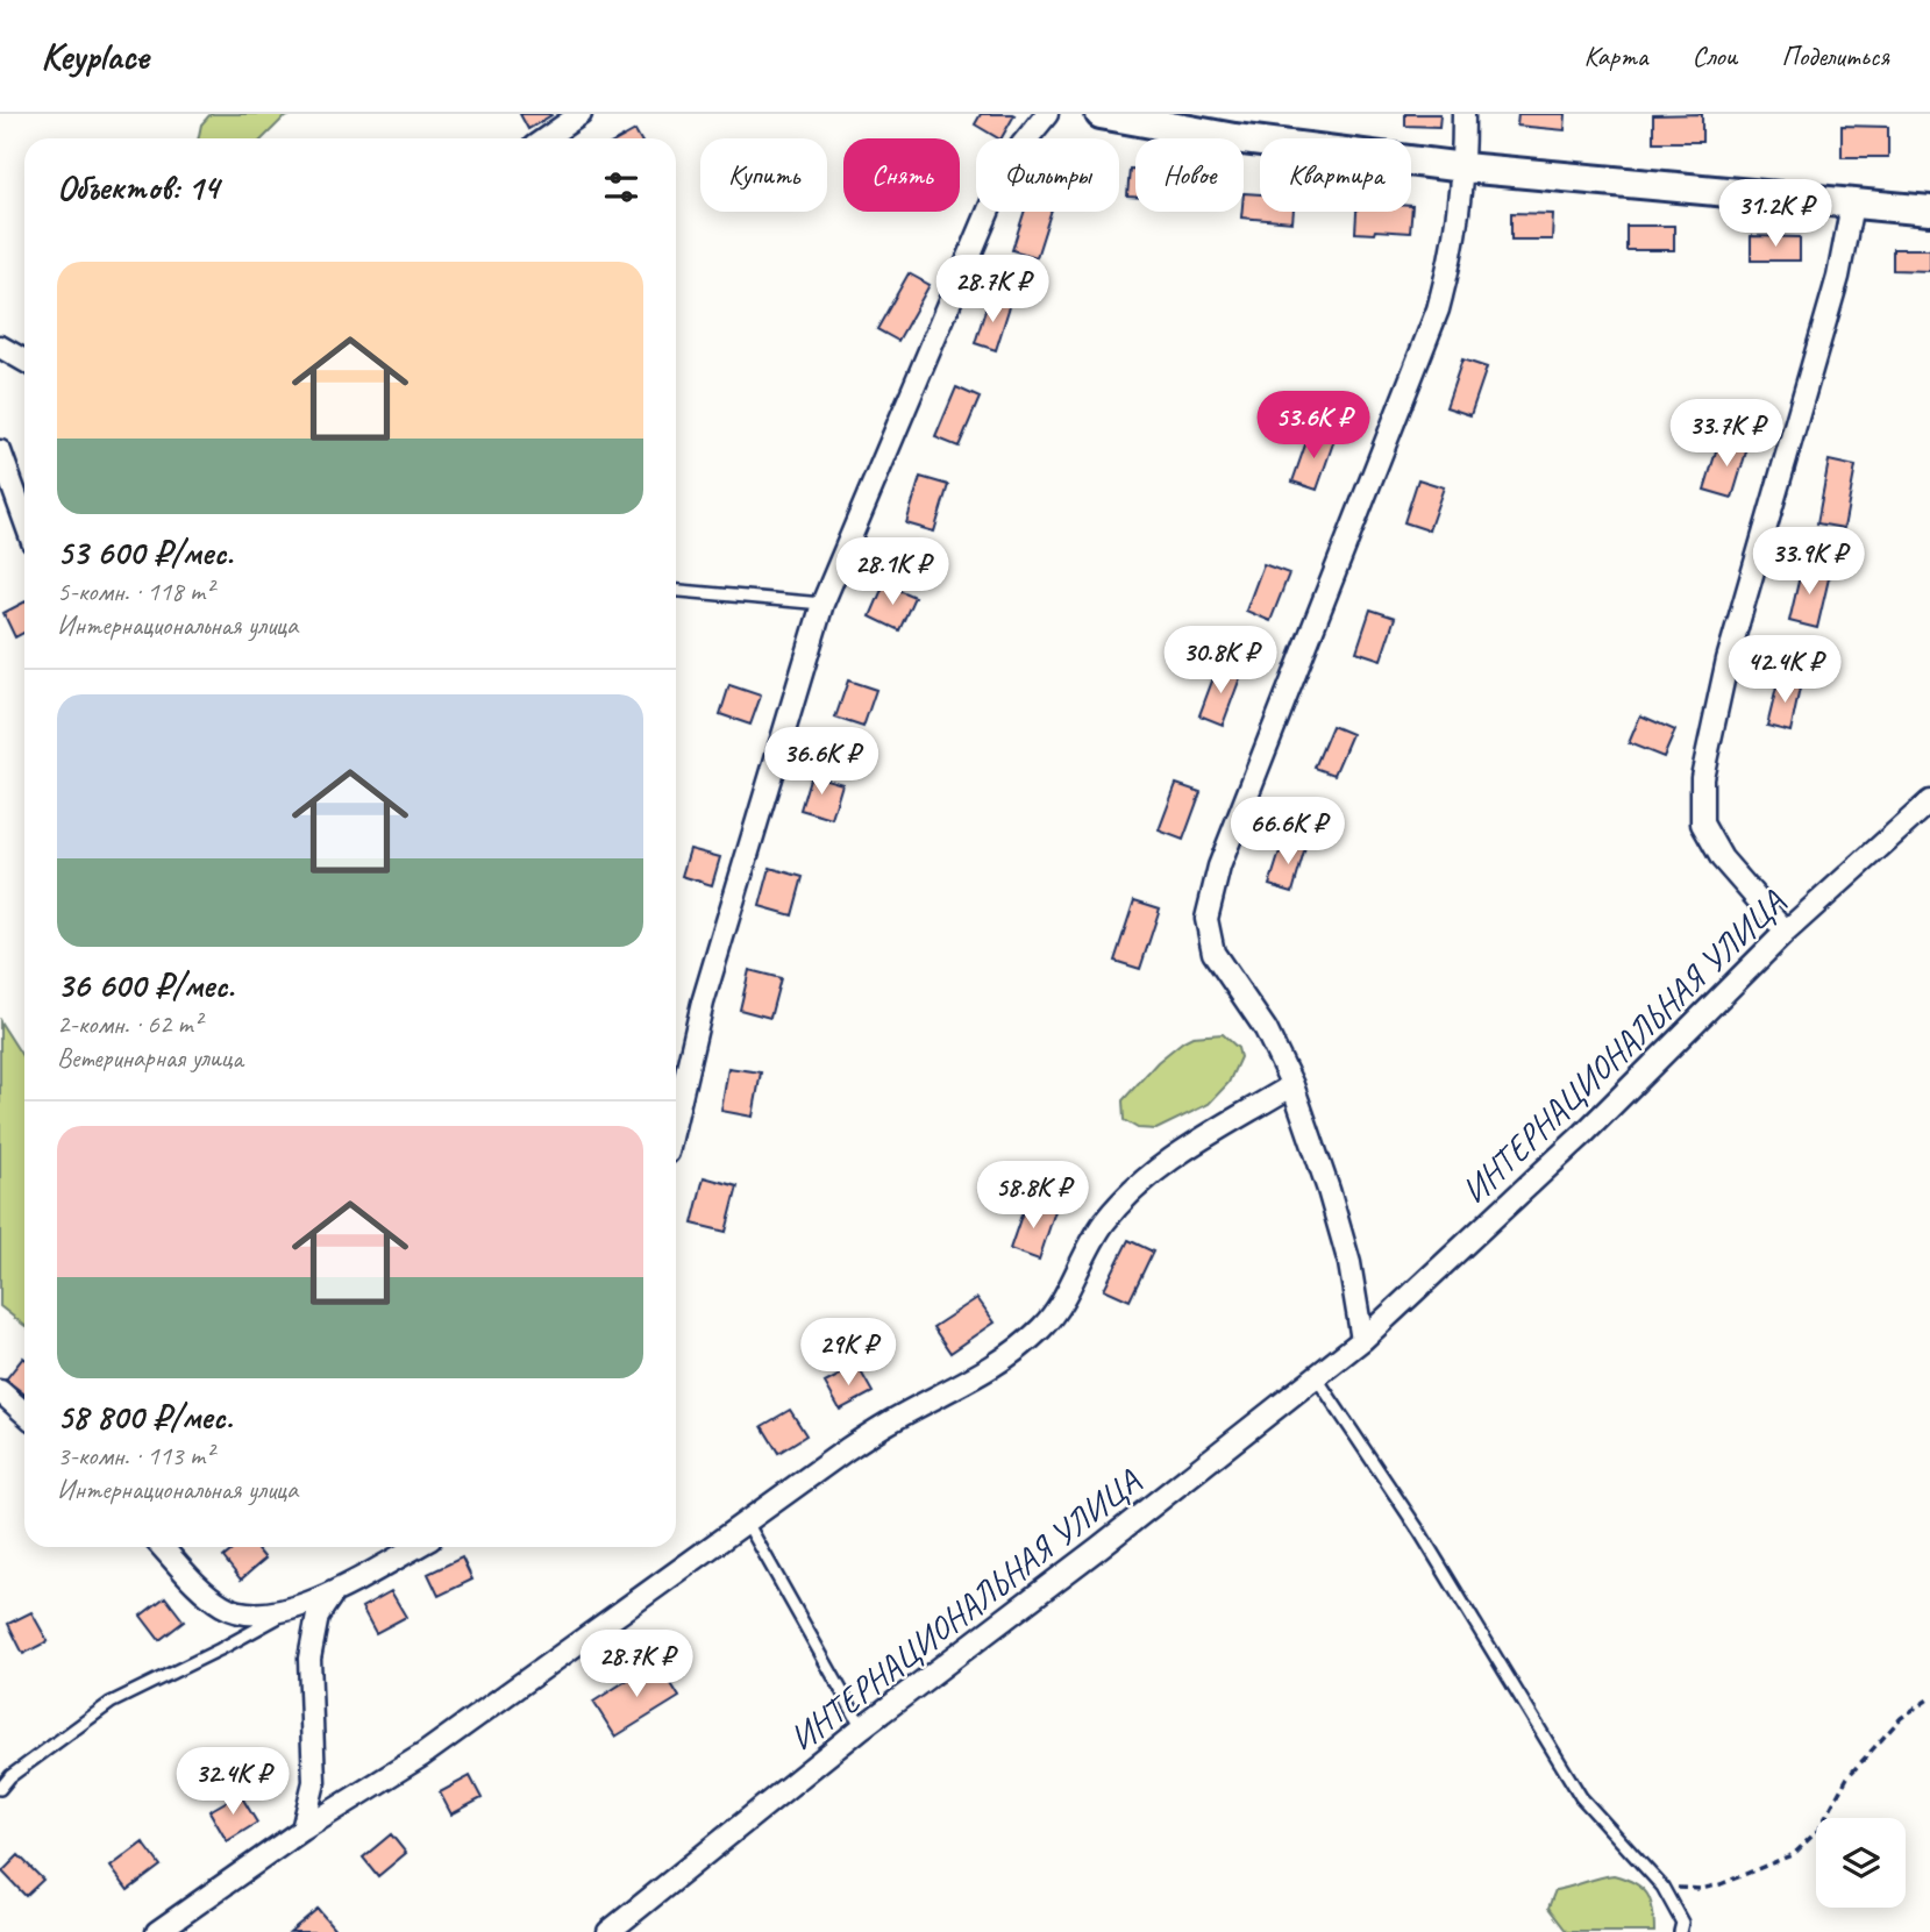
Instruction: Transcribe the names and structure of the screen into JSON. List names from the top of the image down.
{
  "streets": {
    "street": ["ИНТЕРНАЦИОНАЛЬНАЯ УЛИЦА"]
  },
  "page": {
    "header": "Keyplace",
    "nav": ["Карта", "Слои", "Поделиться"],
    "chip": [
      "Купить",
      "Снять",
      "Фильтры",
      "Новое",
      "Квартира"
    ],
    "heading": "Объектов: 14",
    "price": [
      "31.2K ₽",
      "28.7K ₽",
      "53.6K ₽",
      "33.7K ₽",
      "33.9K ₽",
      "28.1K ₽",
      "30.8K ₽",
      "42.4K ₽",
      "36.6K ₽",
      "66.6K ₽",
      "58.8K ₽",
      "29K ₽",
      "28.7K ₽",
      "32.4K ₽"
    ],
    "list": [
      {
        "name": "53 600 ₽/мес.",
        "note": "5-комн. · 118 m² · Интернациональная улица"
      },
      {
        "name": "36 600 ₽/мес.",
        "note": "2-комн. · 62 m² · Ветеринарная улица"
      },
      {
        "name": "58 800 ₽/мес.",
        "note": "3-комн. · 113 m² · Интернациональная улица"
      }
    ]
  }
}
